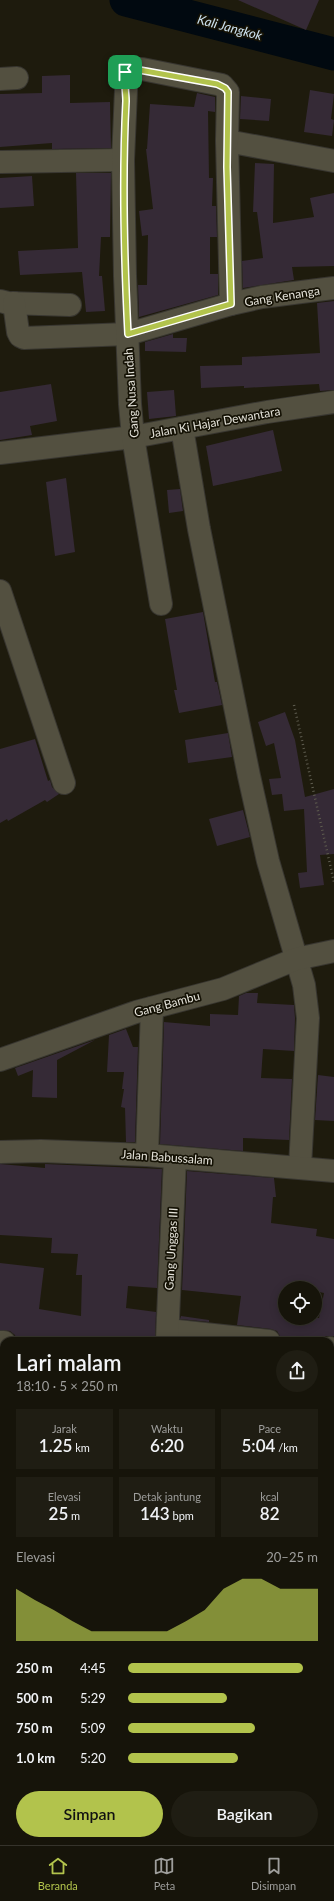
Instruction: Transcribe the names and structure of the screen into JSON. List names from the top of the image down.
{
  "streets": {
    "street": [
      "Gang Kenanga",
      "Gang Nusa Indah",
      "Jalan Ki Hajar Dewantara",
      "Gang Bambu",
      "Jalan Babussalam",
      "Gang Unggas III"
    ]
  },
  "crossings": [
    ["Gang Kenanga", "Gang Nusa Indah"],
    ["Gang Nusa Indah", "Jalan Ki Hajar Dewantara"],
    ["Jalan Babussalam", "Gang Unggas III"]
  ],
  "water": ["Kali Jangkok"],
  "page": {
    "heading": ["Lari malam", "18:10 · 5 × 250 m"],
    "stats": [
      ["Jarak", "1.25 km"],
      ["Waktu", "6:20"],
      ["Pace", "5:04 /km"],
      ["Elevasi", "25 m"],
      ["Detak jantung", "143 bpm"],
      ["kcal", "82"]
    ],
    "chart": ["Elevasi", "20–25 m"],
    "list": [
      {
        "name": "250 m",
        "note": "4:45"
      },
      {
        "name": "500 m",
        "note": "5:29"
      },
      {
        "name": "750 m",
        "note": "5:09"
      },
      {
        "name": "1.0 km",
        "note": "5:20"
      }
    ],
    "buttons": ["Simpan", "Bagikan"],
    "tabs": ["Beranda", "Peta", "Disimpan"]
  }
}
